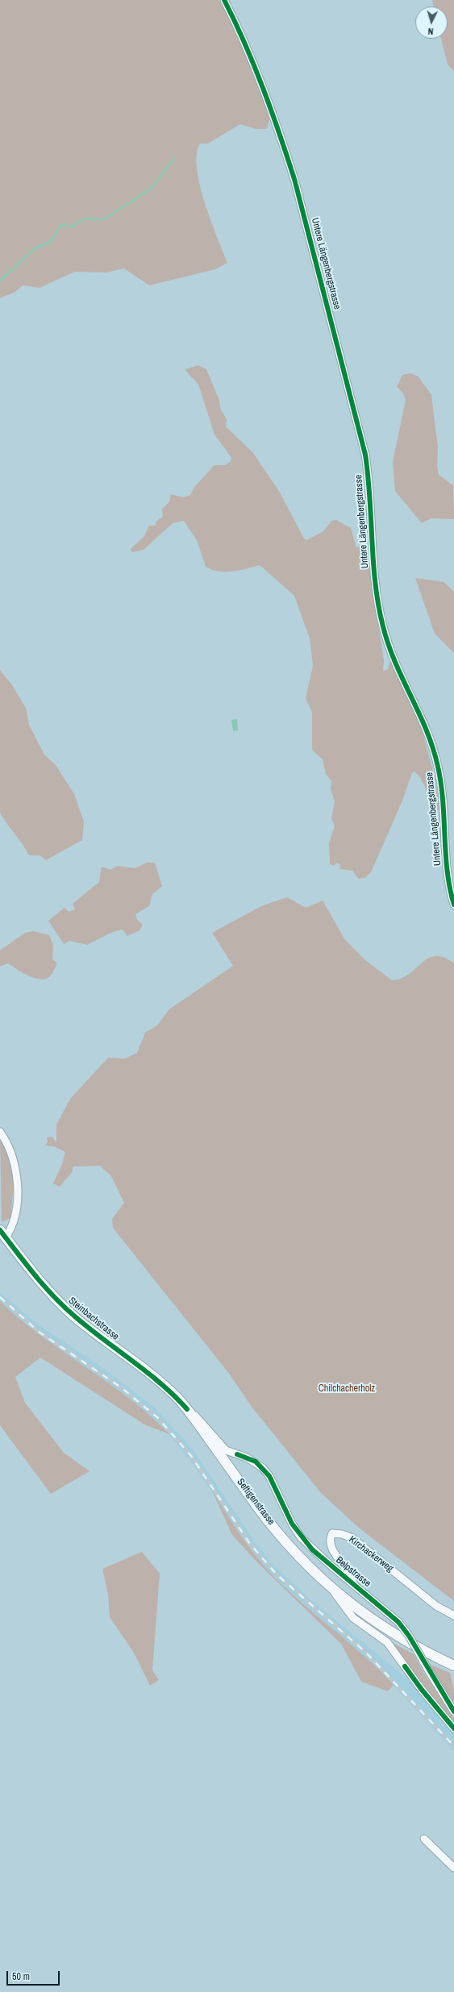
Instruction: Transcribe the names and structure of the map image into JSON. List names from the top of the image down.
{
  "streets": {
    "main road": ["Steinbachstrasse", "Seftigenstrasse"],
    "street": ["Untere Längenbergstrasse", "Kirchackerweg", "Belpstrasse"]
  },
  "crossings": [
    ["Steinbachstrasse", "Seftigenstrasse"],
    ["Steinbachstrasse", "Belpstrasse"],
    ["Seftigenstrasse", "Belpstrasse"],
    ["Kirchackerweg", "Belpstrasse"]
  ],
  "parks": ["Chilchacherholz"],
  "scale_bar": "50 m",
  "north": "bottom"
}
